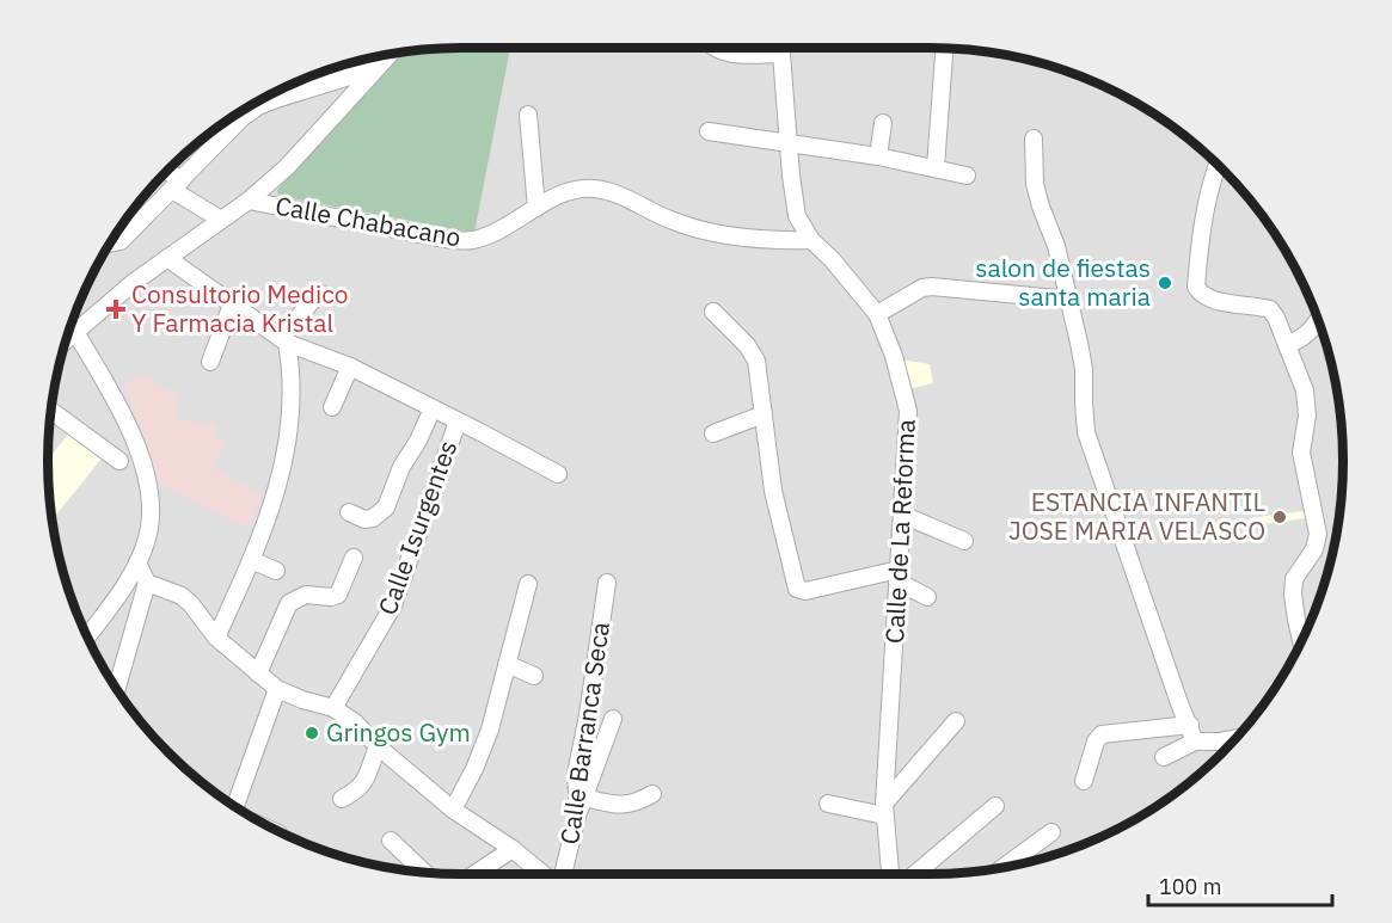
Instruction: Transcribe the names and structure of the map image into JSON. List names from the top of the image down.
{
  "streets": {
    "street": [
      "Calle Chabacano",
      "Calle Isurgentes",
      "Calle de La Reforma",
      "Calle Barranca Seca"
    ]
  },
  "crossings": [
    ["Calle Chabacano", "Calle de La Reforma"]
  ],
  "places": {
    "other": ["salon de fiestas santa maria", "ESTANCIA INFANTIL JOSE MARIA VELASCO", "Gringos Gym"],
    "health": ["Consultorio Medico Y Farmacia Kristal"]
  },
  "scale_bar": "100 m"
}
